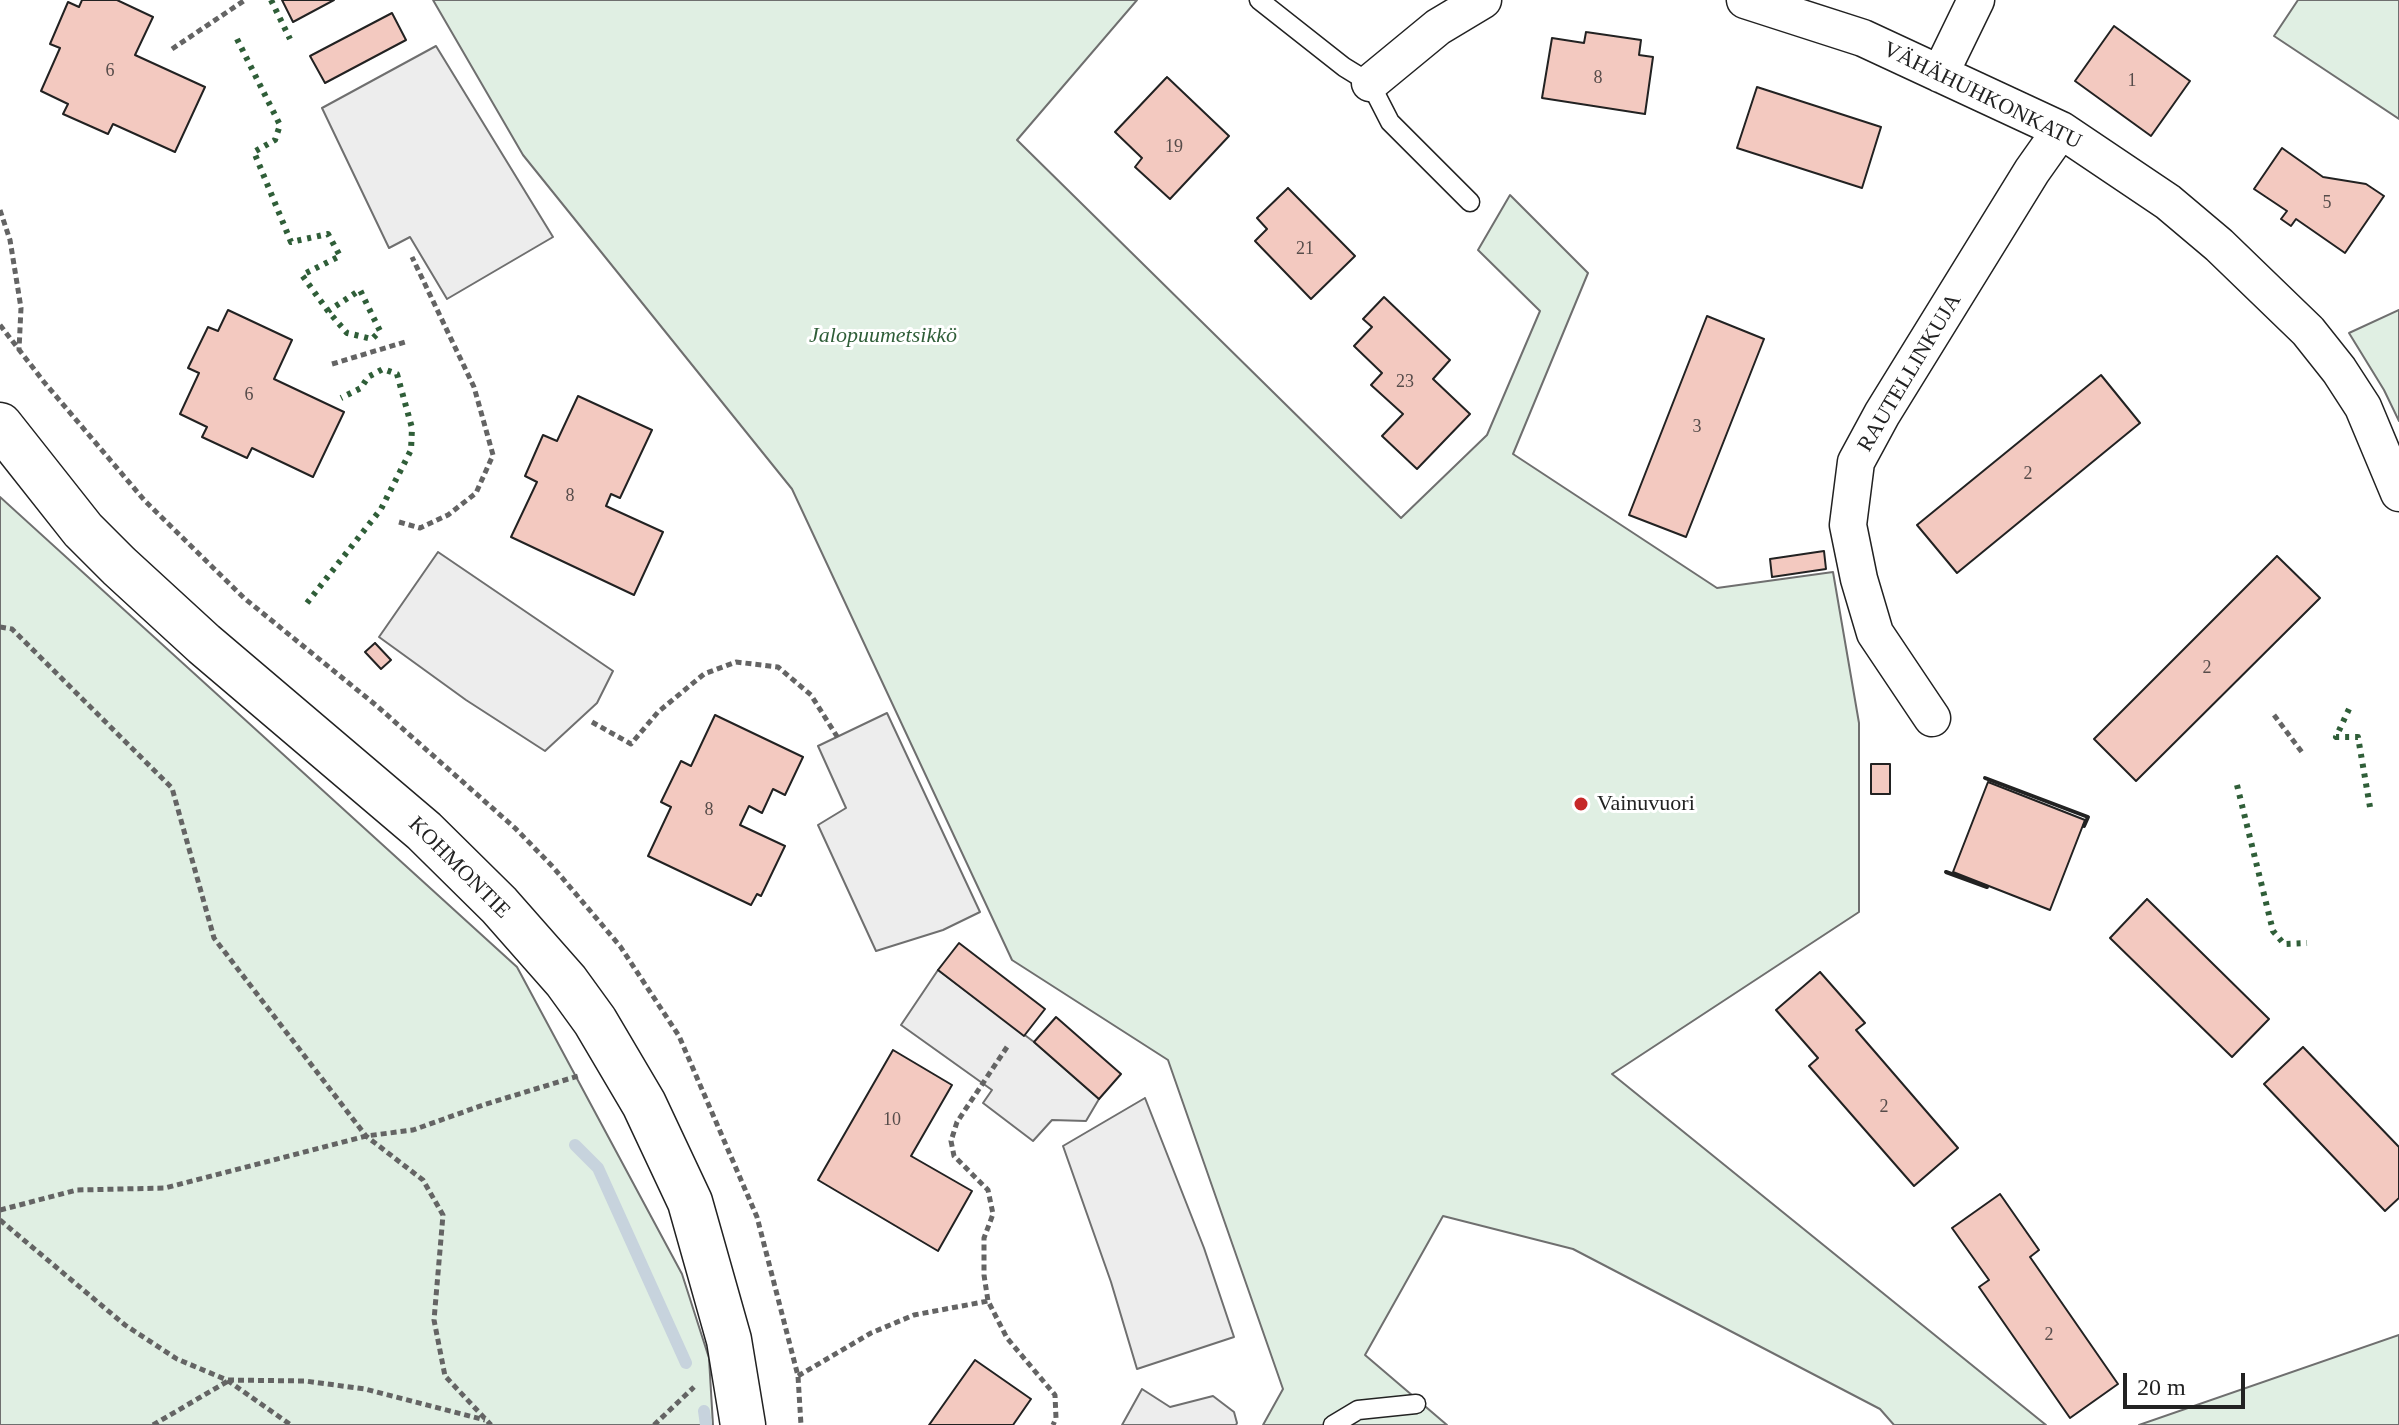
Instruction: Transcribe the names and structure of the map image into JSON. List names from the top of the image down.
{
  "streets": {
    "street": ["VÄHÄHUHKONKATU", "RAUTELLINKUJA", "KOHMONTIE"]
  },
  "crossings": [
    ["VÄHÄHUHKONKATU", "RAUTELLINKUJA"]
  ],
  "parks": ["Jalopuumetsikkö"],
  "places": ["Vainuvuori"],
  "house_numbers": [
    "6",
    "8",
    "1",
    "19",
    "5",
    "21",
    "23",
    "6",
    "3",
    "2",
    "8",
    "2",
    "8",
    "2",
    "10",
    "2"
  ],
  "scale_bar": "20 m"
}
